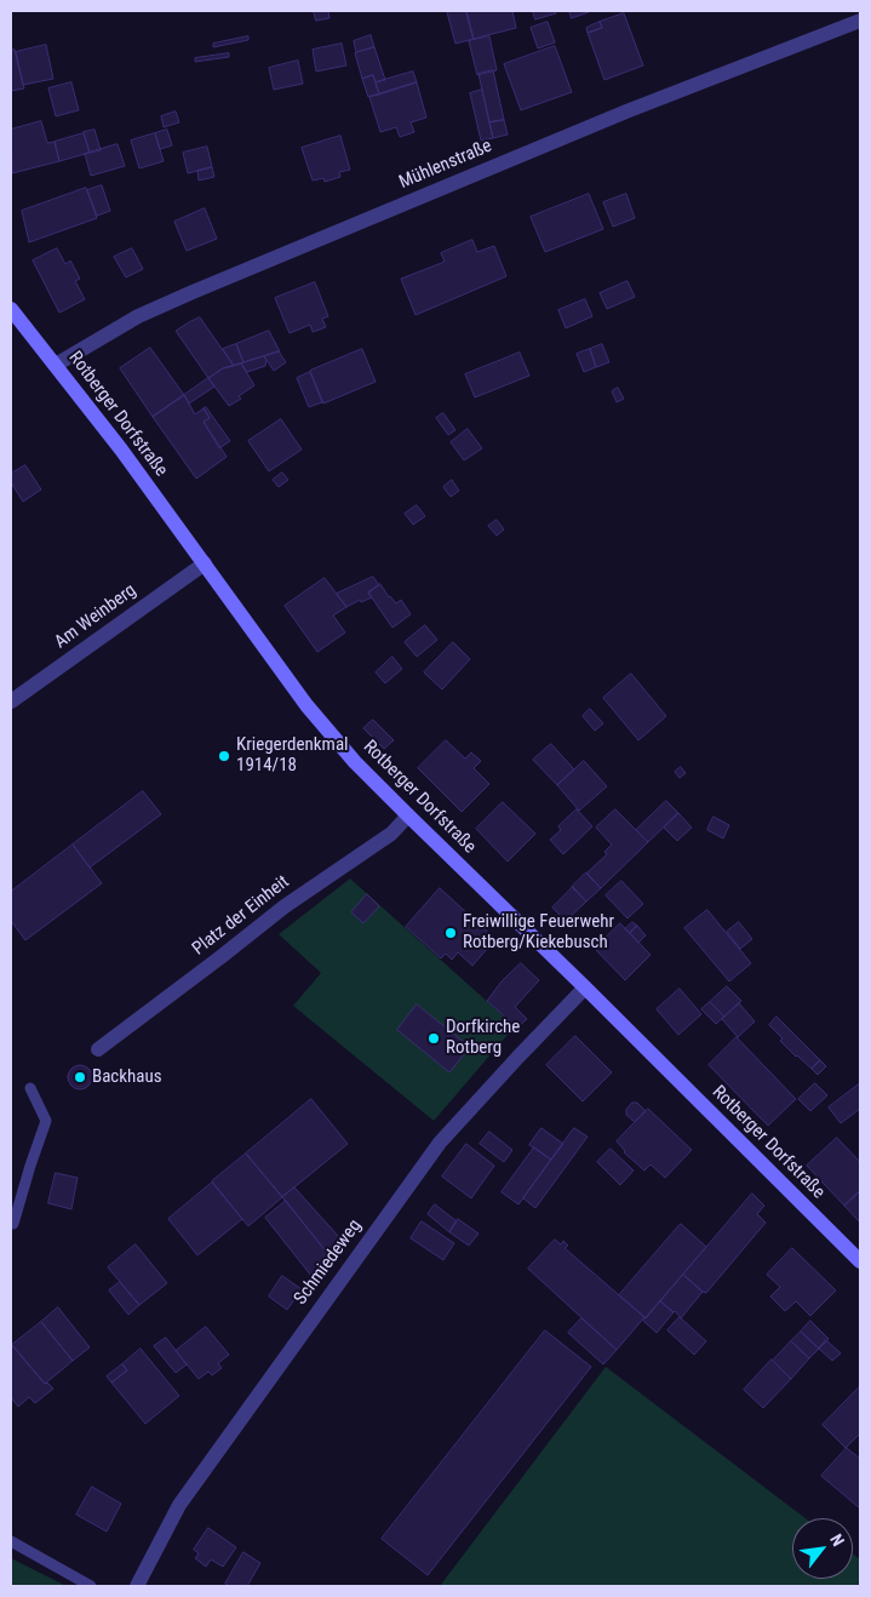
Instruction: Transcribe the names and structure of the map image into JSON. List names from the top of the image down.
{
  "streets": {
    "main road": ["Rotberger Dorfstraße"],
    "street": [
      "Mühlenstraße",
      "Am Weinberg",
      "Platz der Einheit",
      "Schmiedeweg"
    ]
  },
  "crossings": [
    ["Mühlenstraße", "Rotberger Dorfstraße"],
    ["Rotberger Dorfstraße", "Am Weinberg"],
    ["Rotberger Dorfstraße", "Platz der Einheit"],
    ["Rotberger Dorfstraße", "Schmiedeweg"]
  ],
  "places": [
    "Kriegerdenkmal 1914/18",
    "Freiwillige Feuerwehr Rotberg/Kiekebusch",
    "Dorfkirche Rotberg",
    "Backhaus"
  ],
  "north": "top right"
}
